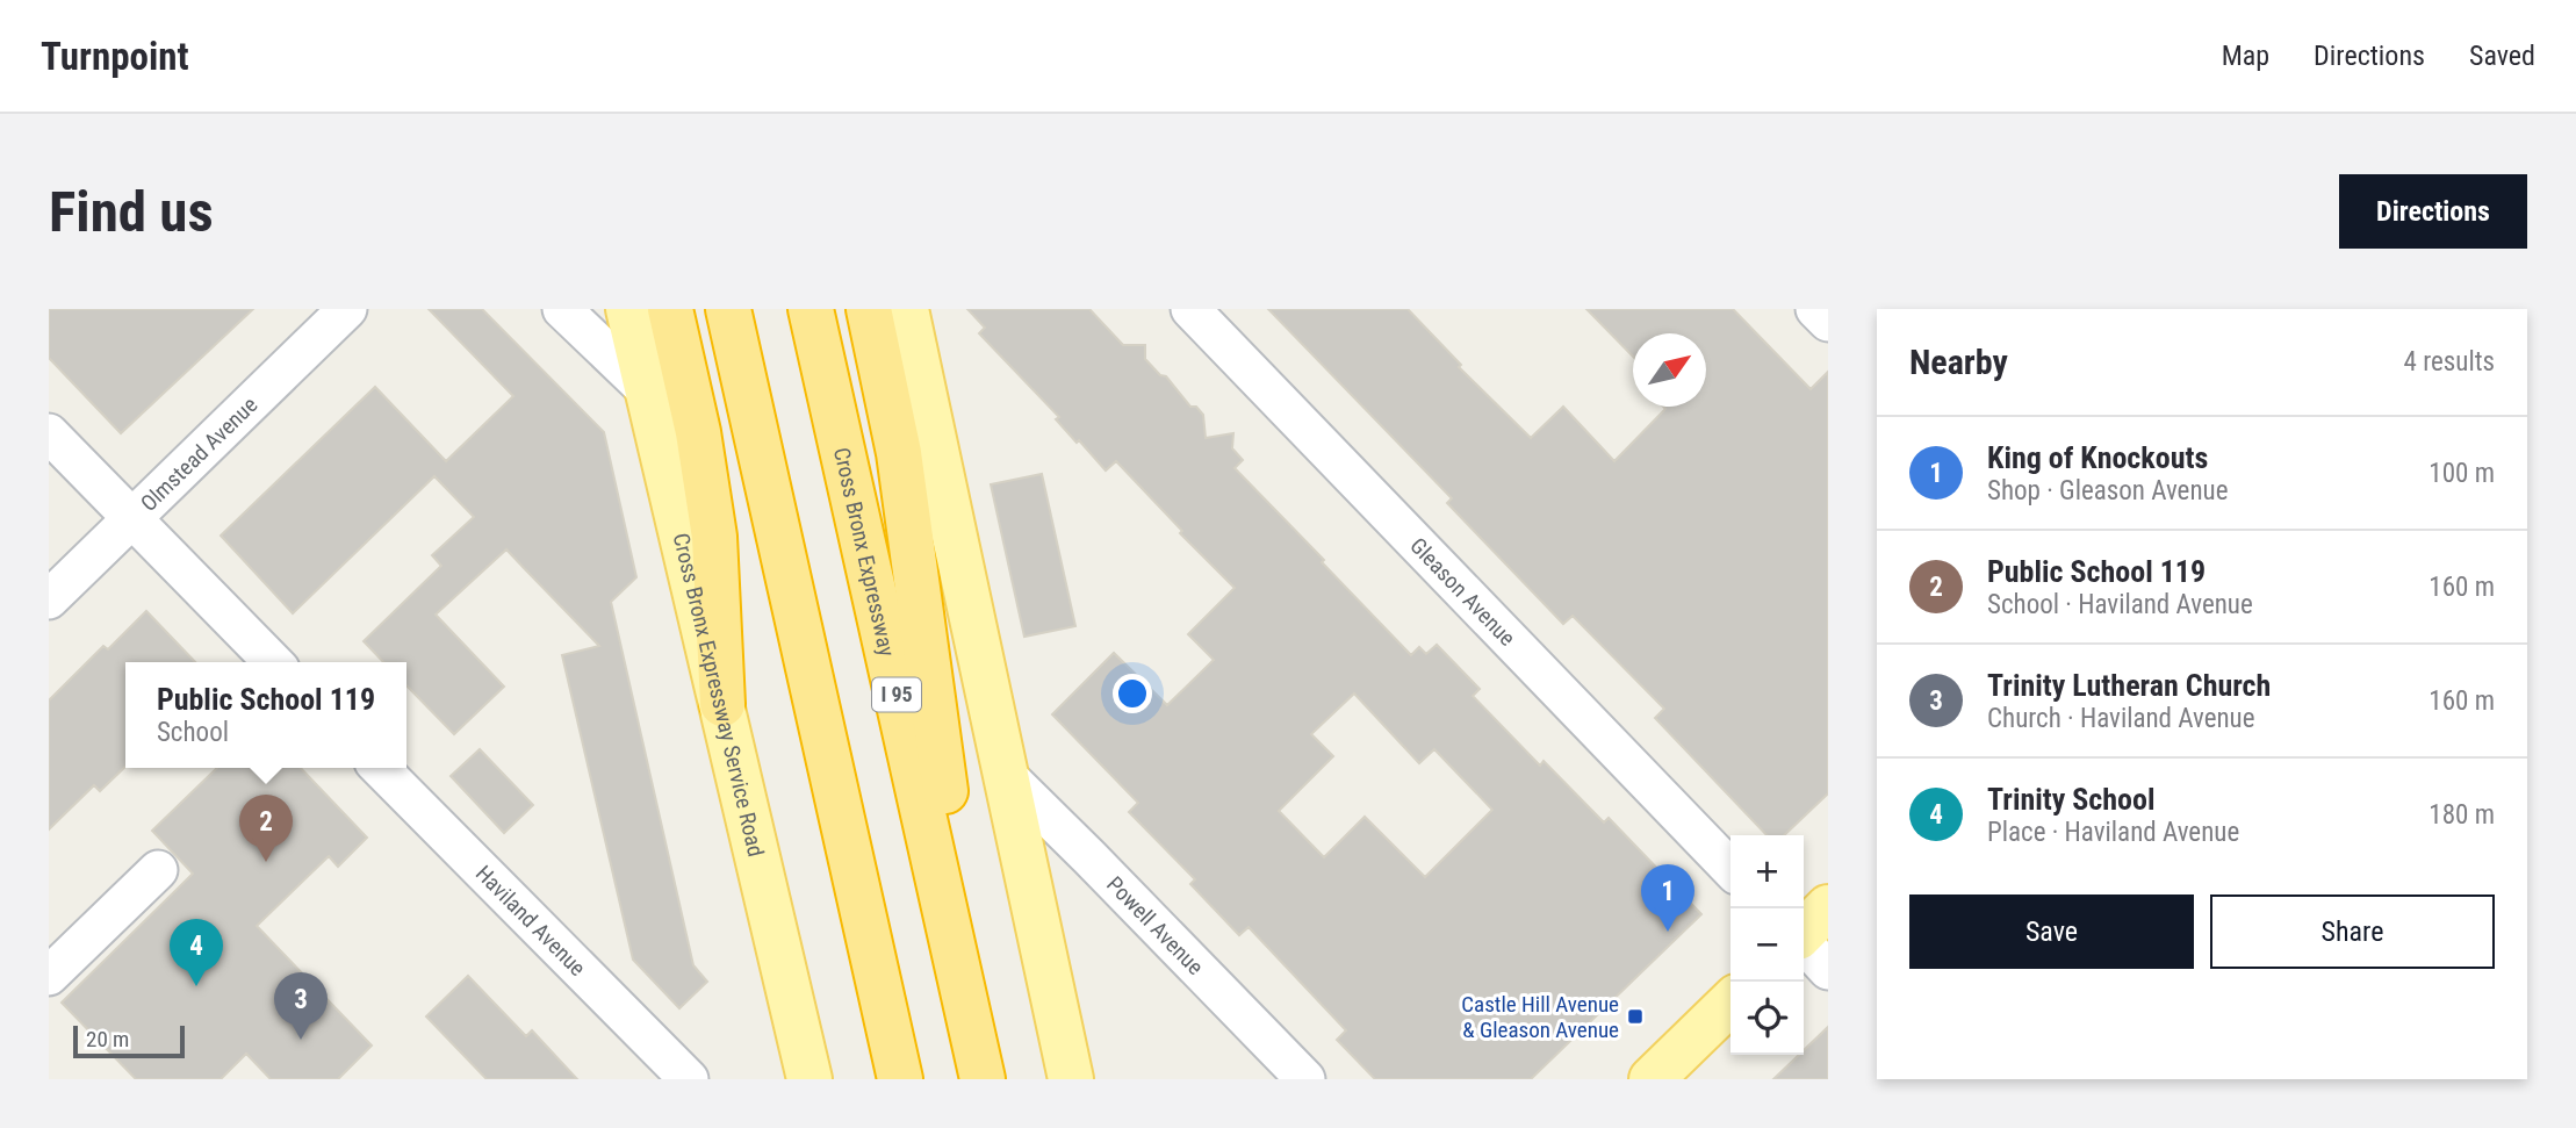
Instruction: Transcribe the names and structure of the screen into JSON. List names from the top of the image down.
{
  "streets": {
    "highway": ["Cross Bronx Expressway", "I 95"],
    "main road": ["Cross Bronx Expressway Service Road"],
    "street": [
      "Olmstead Avenue",
      "Gleason Avenue",
      "Haviland Avenue",
      "Powell Avenue"
    ]
  },
  "places": {
    "transit": ["Castle Hill Avenue & Gleason Avenue"]
  },
  "scale_bar": "20 m",
  "north": "top right",
  "page": {
    "header": "Turnpoint",
    "nav": ["Map", "Directions", "Saved"],
    "buttons": [
      "Directions",
      ["Save", "Share"]
    ],
    "title": "Find us",
    "heading": ["Nearby", "4 results"],
    "list": [
      {
        "mark": "1",
        "name": "King of Knockouts",
        "note": "Shop · Gleason Avenue",
        "value": "100 m"
      },
      {
        "mark": "2",
        "name": "Public School 119",
        "note": "School · Haviland Avenue",
        "value": "160 m"
      },
      {
        "mark": "3",
        "name": "Trinity Lutheran Church",
        "note": "Church · Haviland Avenue",
        "value": "160 m"
      },
      {
        "mark": "4",
        "name": "Trinity School",
        "note": "Place · Haviland Avenue",
        "value": "180 m"
      }
    ],
    "popup": ["Public School 119", "School"],
    "pins": [
      "2",
      "1",
      "4",
      "3"
    ],
    "map_buttons": ["+", "−"],
    "scale": "20 m"
  }
}
